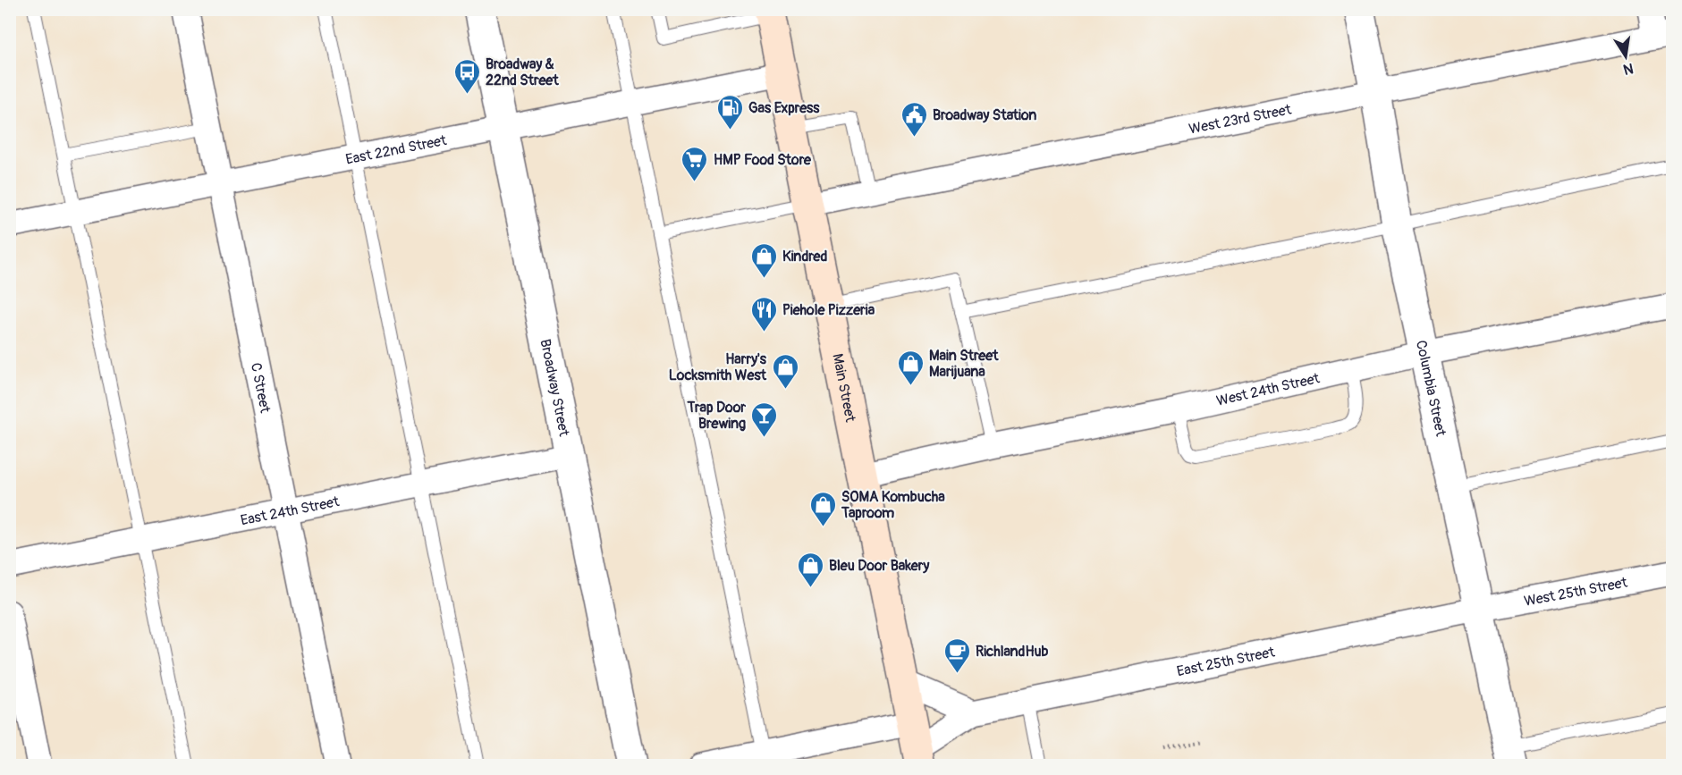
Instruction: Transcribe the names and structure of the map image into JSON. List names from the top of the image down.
{
  "streets": {
    "main road": ["Main Street"],
    "street": [
      "West 23rd Street",
      "East 22nd Street",
      "C Street",
      "Broadway Street",
      "Columbia Street",
      "West 24th Street",
      "East 24th Street",
      "West 25th Street",
      "East 25th Street"
    ]
  },
  "crossings": [
    ["West 23rd Street", "Main Street"],
    ["West 23rd Street", "Columbia Street"],
    ["East 22nd Street", "C Street"],
    ["East 22nd Street", "Broadway Street"],
    ["East 22nd Street", "Main Street"],
    ["C Street", "East 24th Street"],
    ["Broadway Street", "East 24th Street"],
    ["Main Street", "West 24th Street"],
    ["Main Street", "East 25th Street"],
    ["Columbia Street", "West 24th Street"],
    ["Columbia Street", "West 25th Street"],
    ["Columbia Street", "East 25th Street"],
    ["West 25th Street", "East 25th Street"]
  ],
  "places": {
    "bus stop": ["Broadway & 22nd Street"],
    "fuel station": ["Gas Express"],
    "public building": ["Broadway Station"],
    "supermarket": ["HMP Food Store"],
    "shop": [
      "Kindred",
      "Main Street Marijuana",
      "Harry's Locksmith West",
      "SOMA Kombucha Taproom",
      "Bleu Door Bakery"
    ],
    "restaurant": ["Piehole Pizzeria"],
    "bar": ["Trap Door Brewing"],
    "cafe": ["RichlandHub"]
  },
  "north": "bottom"
}
